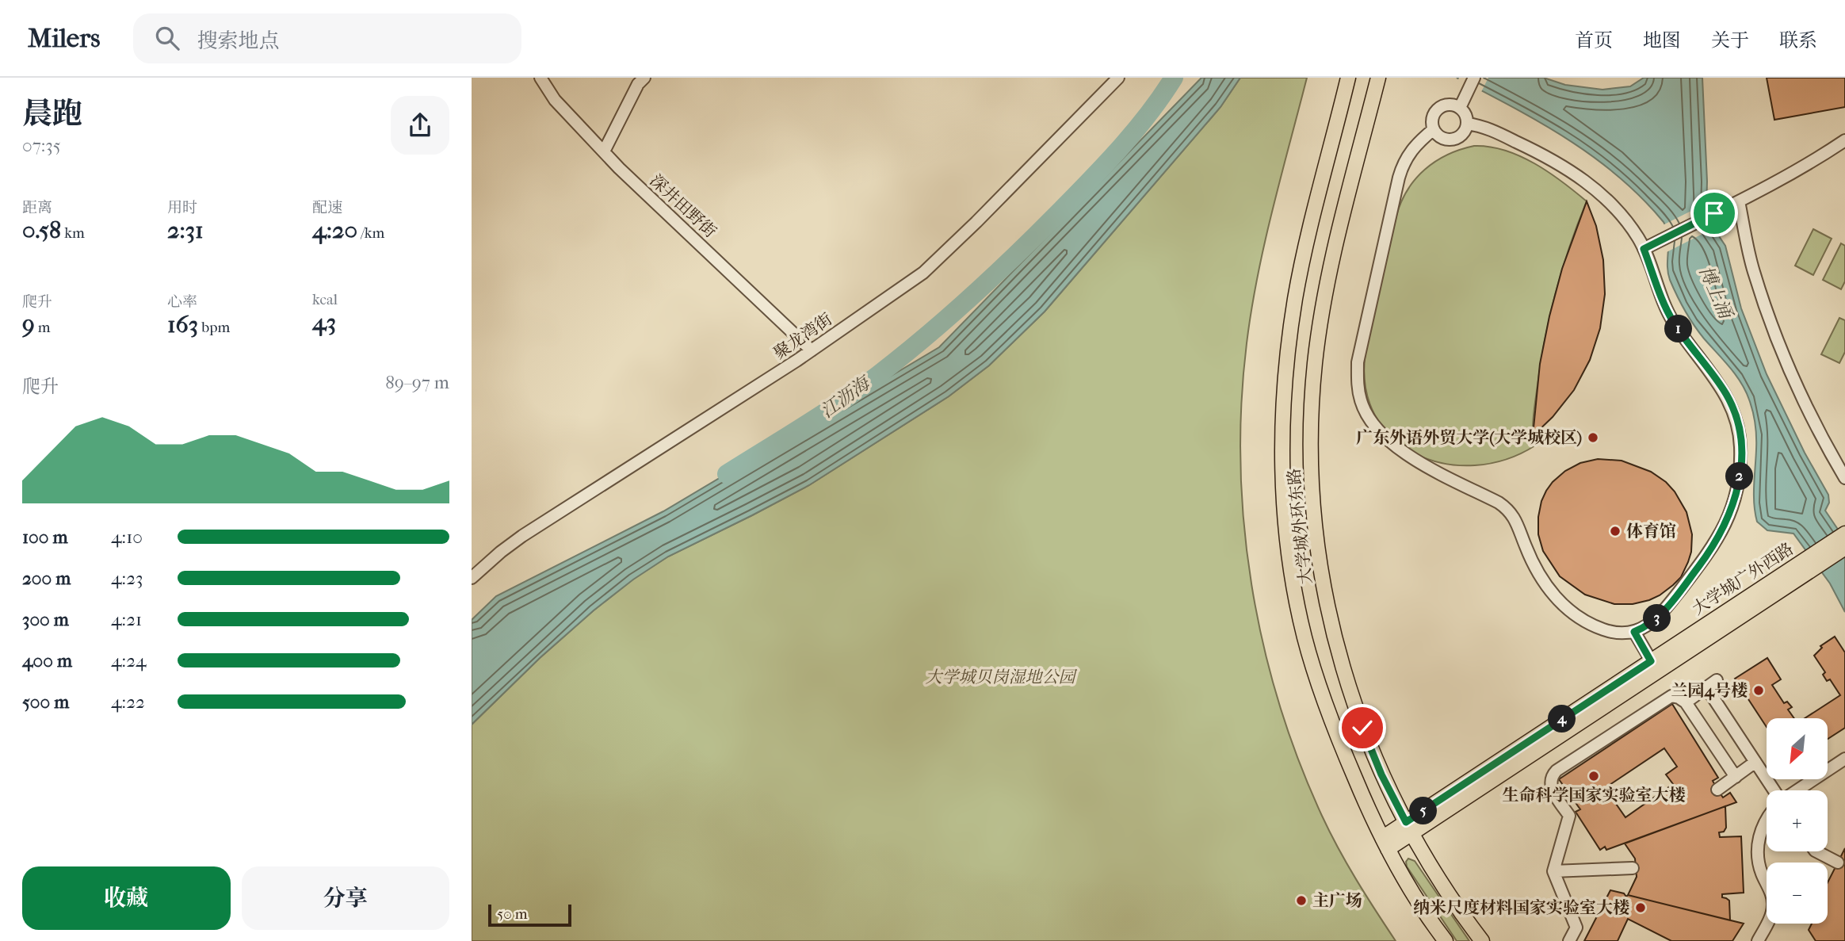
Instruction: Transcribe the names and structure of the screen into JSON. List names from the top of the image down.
{
  "streets": {
    "main road": ["大学城外环东路", "大学城广外西路"],
    "street": ["深井田野街", "聚龙湾街"]
  },
  "crossings": [
    ["深井田野街", "聚龙湾街"],
    ["大学城外环东路", "大学城广外西路"]
  ],
  "water": ["博上涌", "江沥海"],
  "parks": ["大学城贝岗湿地公园"],
  "places": [
    "广东外语外贸大学(大学城校区)",
    "体育馆",
    "兰园4号楼",
    "生命科学国家实验室大楼",
    "主广场",
    "纳米尺度材料国家实验室大楼"
  ],
  "scale_bar": "50 m",
  "north": "bottom left",
  "page": {
    "header": "Milers",
    "search": "搜索地点",
    "nav": [
      "首页",
      "地图",
      "关于",
      "联系"
    ],
    "heading": ["晨跑", "07:35"],
    "stats": [
      ["距离", "0.58 km"],
      ["用时", "2:31"],
      ["配速", "4:20 /km"],
      ["爬升", "9 m"],
      ["心率", "163 bpm"],
      ["kcal", "43"]
    ],
    "pins": [
      "1",
      "2",
      "3",
      "4",
      "5"
    ],
    "chart": ["爬升", "89–97 m"],
    "list": [
      {
        "name": "100 m",
        "note": "4:10"
      },
      {
        "name": "200 m",
        "note": "4:23"
      },
      {
        "name": "300 m",
        "note": "4:21"
      },
      {
        "name": "400 m",
        "note": "4:24"
      },
      {
        "name": "500 m",
        "note": "4:22"
      }
    ],
    "map_buttons": ["+", "−"],
    "buttons": ["收藏", "分享"],
    "scale": "50 m"
  }
}
